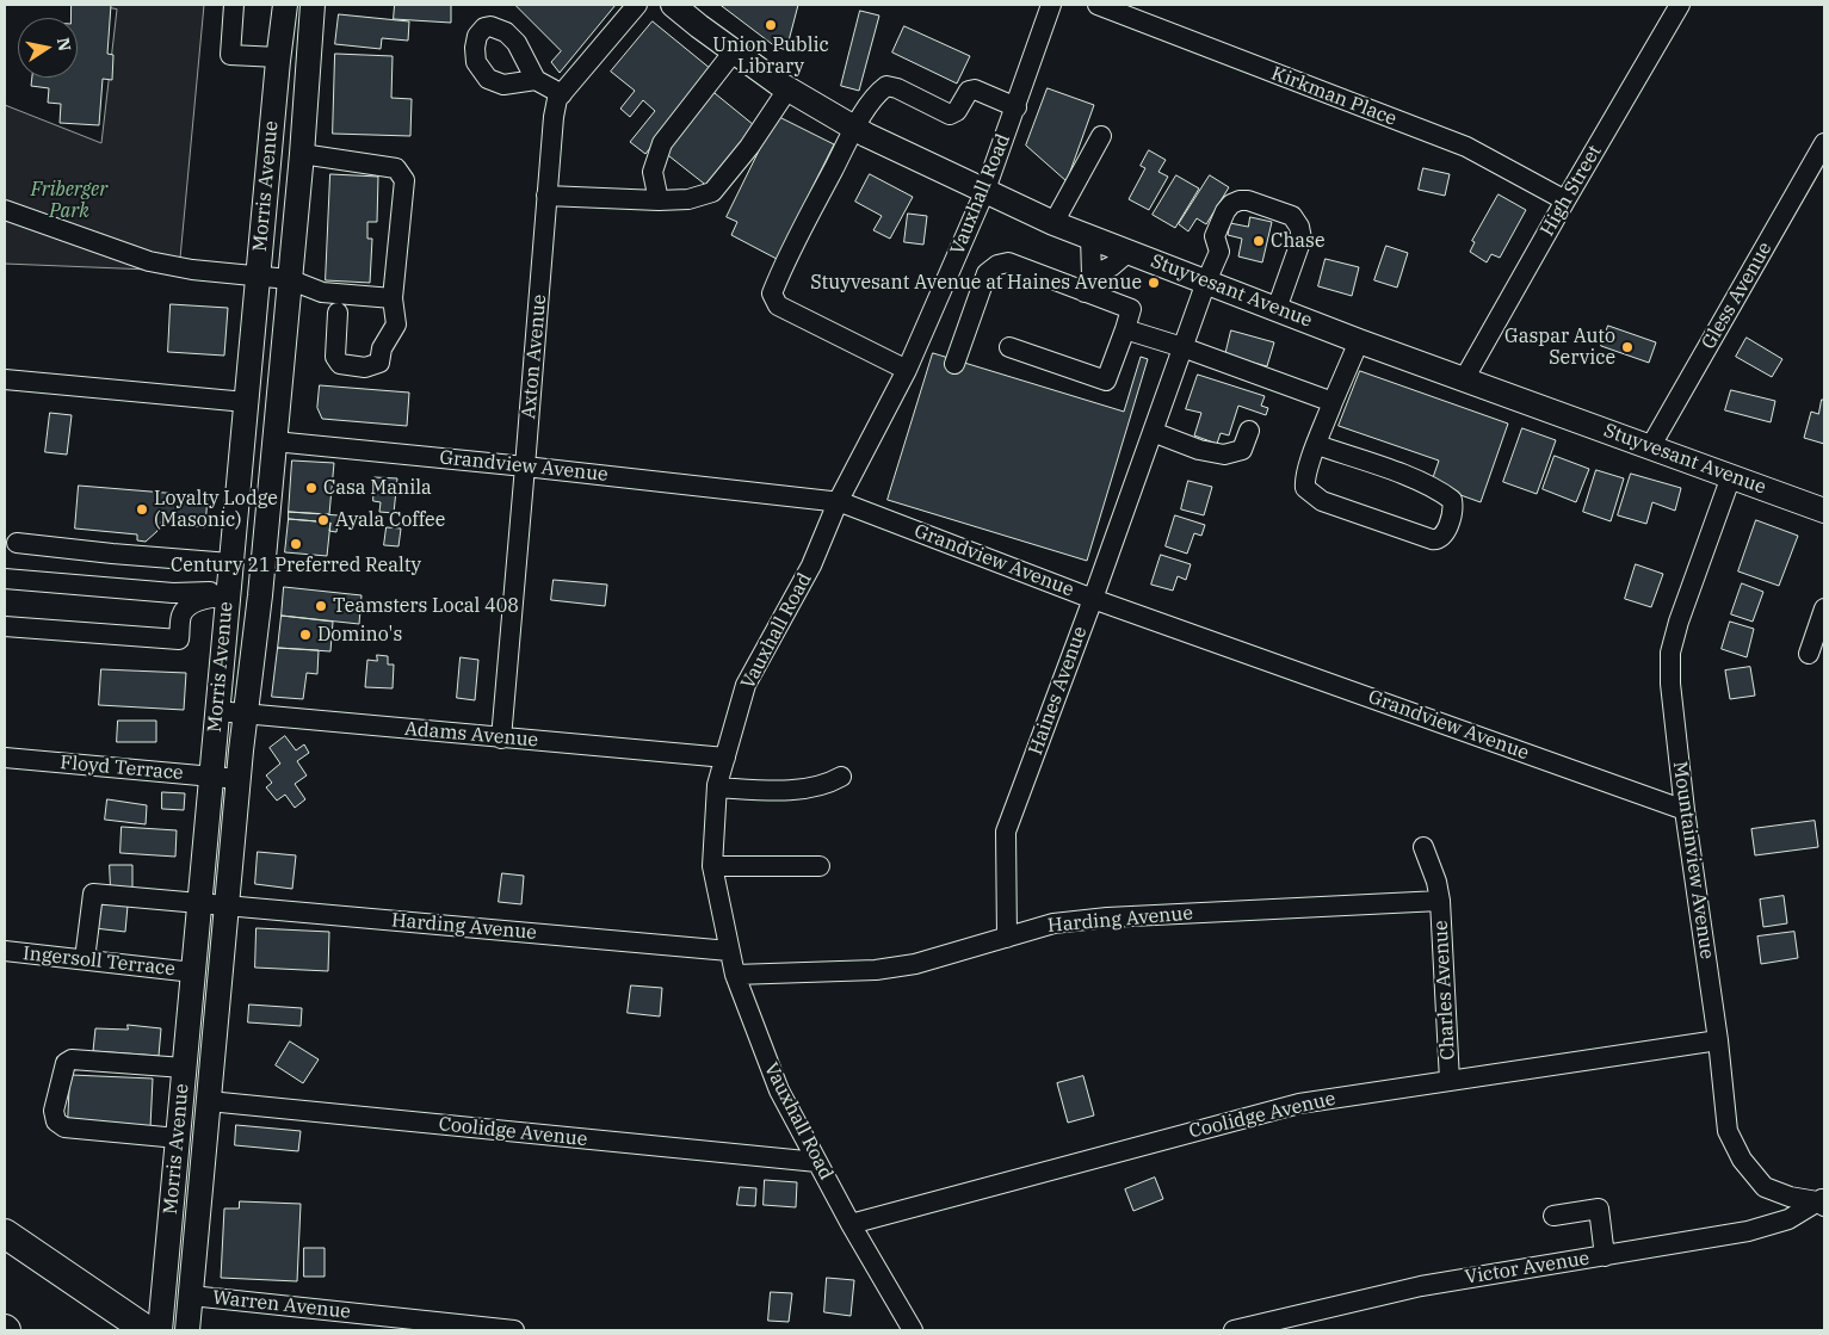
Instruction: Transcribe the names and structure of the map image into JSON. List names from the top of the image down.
{
  "streets": {
    "main road": ["Morris Avenue", "Stuyvesant Avenue"],
    "street": [
      "Kirkman Place",
      "High Street",
      "Vauxhall Road",
      "Gless Avenue",
      "Axton Avenue",
      "Grandview Avenue",
      "Haines Avenue",
      "Adams Avenue",
      "Floyd Terrace",
      "Mountainview Avenue",
      "Harding Avenue",
      "Ingersoll Terrace",
      "Charles Avenue",
      "Coolidge Avenue",
      "Victor Avenue",
      "Warren Avenue"
    ]
  },
  "crossings": [
    ["Kirkman Place", "High Street"],
    ["Morris Avenue", "Grandview Avenue"],
    ["Morris Avenue", "Adams Avenue"],
    ["Morris Avenue", "Floyd Terrace"],
    ["Morris Avenue", "Harding Avenue"],
    ["Morris Avenue", "Ingersoll Terrace"],
    ["Morris Avenue", "Coolidge Avenue"],
    ["Morris Avenue", "Warren Avenue"],
    ["High Street", "Stuyvesant Avenue"],
    ["Vauxhall Road", "Stuyvesant Avenue"],
    ["Vauxhall Road", "Grandview Avenue"],
    ["Vauxhall Road", "Adams Avenue"],
    ["Vauxhall Road", "Harding Avenue"],
    ["Vauxhall Road", "Coolidge Avenue"],
    ["Stuyvesant Avenue", "Gless Avenue"],
    ["Stuyvesant Avenue", "Haines Avenue"],
    ["Stuyvesant Avenue", "Mountainview Avenue"],
    ["Axton Avenue", "Grandview Avenue"],
    ["Axton Avenue", "Adams Avenue"],
    ["Grandview Avenue", "Haines Avenue"],
    ["Grandview Avenue", "Mountainview Avenue"],
    ["Haines Avenue", "Harding Avenue"],
    ["Mountainview Avenue", "Coolidge Avenue"],
    ["Mountainview Avenue", "Victor Avenue"],
    ["Harding Avenue", "Ingersoll Terrace"],
    ["Harding Avenue", "Charles Avenue"],
    ["Charles Avenue", "Coolidge Avenue"]
  ],
  "parks": ["Friberger Park"],
  "places": [
    "Union Public Library",
    "Chase",
    "Stuyvesant Avenue at Haines Avenue",
    "Gaspar Auto Service",
    "Casa Manila",
    "Loyalty Lodge (Masonic)",
    "Ayala Coffee",
    "Century 21 Preferred Realty",
    "Teamsters Local 408",
    "Domino's"
  ],
  "north": "right"
}
